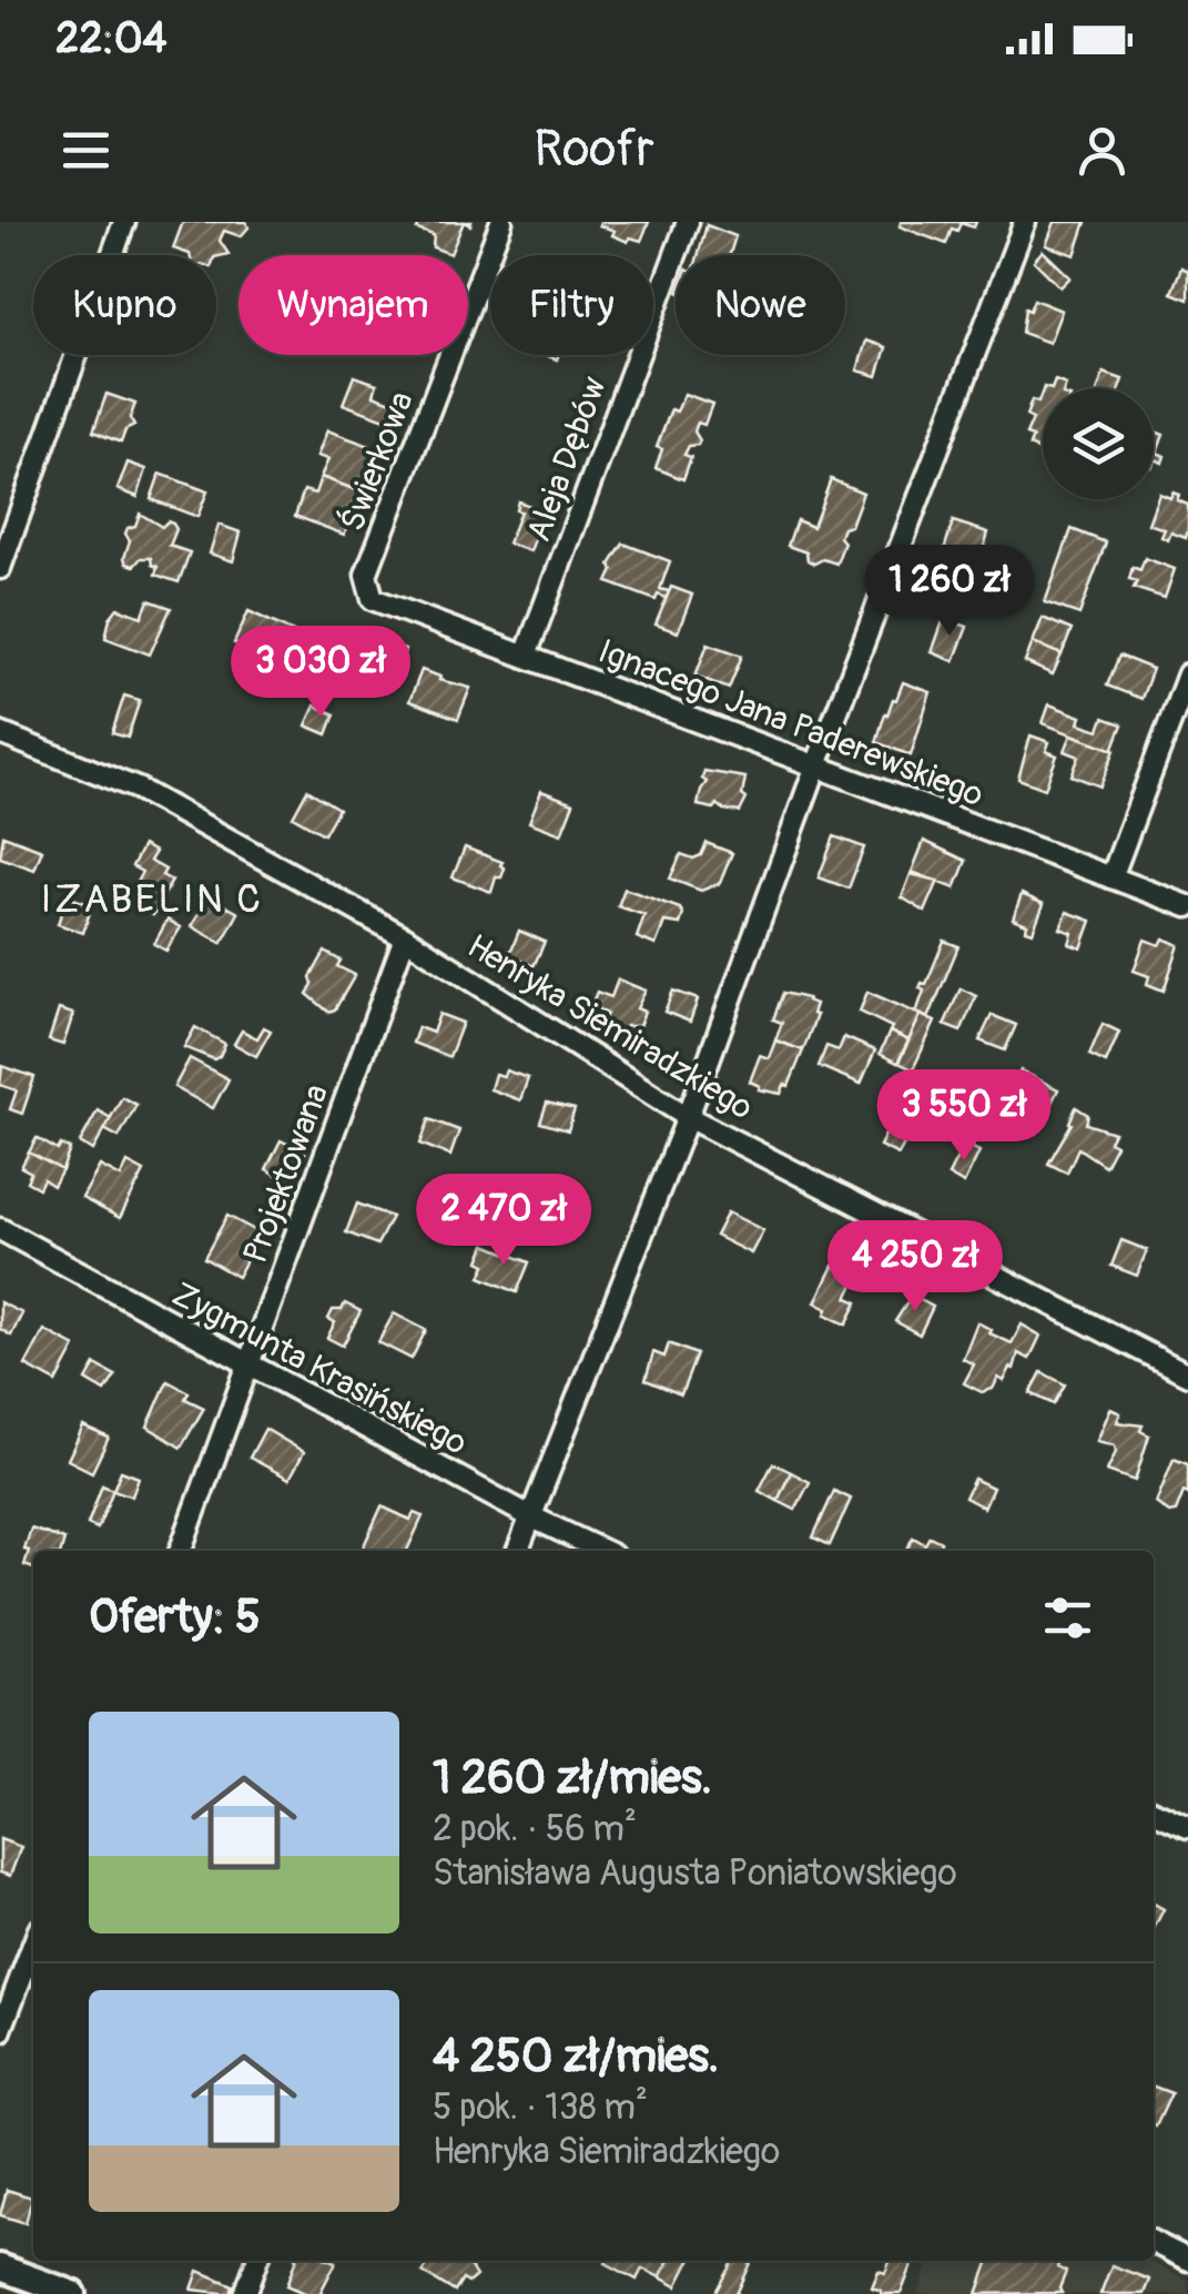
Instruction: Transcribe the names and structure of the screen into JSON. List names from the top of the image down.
{
  "streets": {
    "street": [
      "Aleja Dębów",
      "Świerkowa",
      "Ignacego Jana Paderewskiego",
      "Henryka Siemiradzkiego",
      "Projektowana",
      "Zygmunta Krasińskiego"
    ]
  },
  "crossings": [
    ["Aleja Dębów", "Ignacego Jana Paderewskiego"],
    ["Świerkowa", "Ignacego Jana Paderewskiego"],
    ["Henryka Siemiradzkiego", "Projektowana"],
    ["Projektowana", "Zygmunta Krasińskiego"]
  ],
  "districts": ["IZABELIN C"],
  "page": {
    "status": "22:04",
    "header": "Roofr",
    "chip": [
      "Kupno",
      "Wynajem",
      "Filtry",
      "Nowe"
    ],
    "price": [
      "1 260 zł",
      "3 030 zł",
      "3 550 zł",
      "2 470 zł",
      "4 250 zł"
    ],
    "heading": "Oferty: 5",
    "list": [
      {
        "name": "1 260 zł/mies.",
        "note": "2 pok. · 56 m² · Stanisława Augusta Poniatowskiego"
      },
      {
        "name": "4 250 zł/mies.",
        "note": "5 pok. · 138 m² · Henryka Siemiradzkiego"
      }
    ]
  }
}
